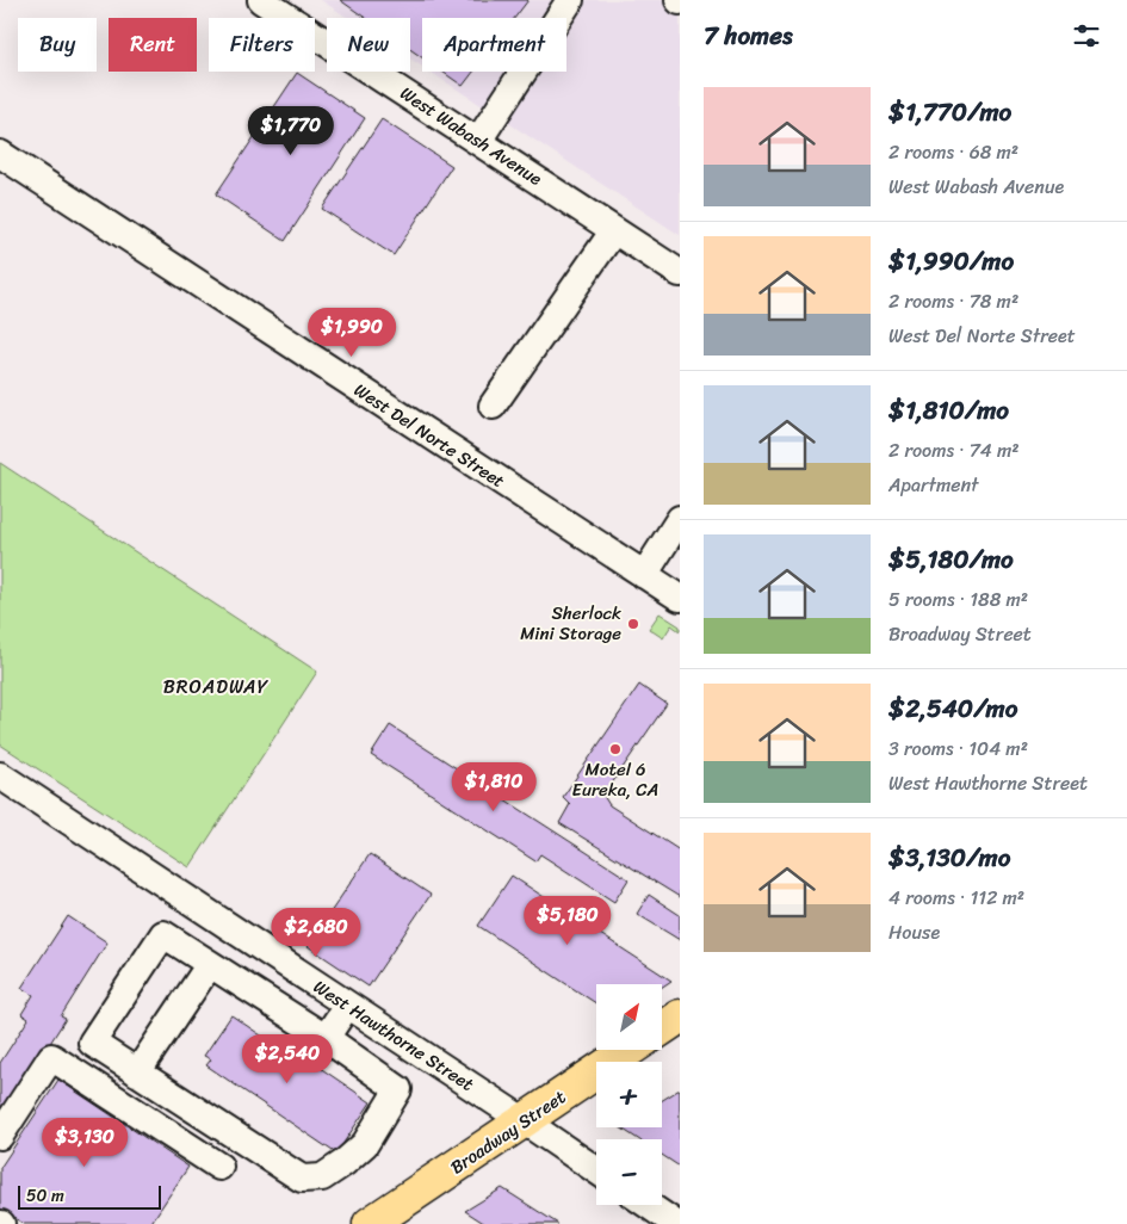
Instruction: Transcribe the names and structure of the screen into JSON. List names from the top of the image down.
{
  "streets": {
    "highway": ["Broadway Street"],
    "street": ["West Wabash Avenue", "West Del Norte Street", "West Hawthorne Street"]
  },
  "crossings": [
    ["West Hawthorne Street", "Broadway Street"]
  ],
  "districts": ["BROADWAY"],
  "places": ["Sherlock Mini Storage", "Motel 6 Eureka, CA"],
  "scale_bar": "50 m",
  "north": "top right",
  "page": {
    "heading": "7 homes",
    "chip": [
      "Buy",
      "Rent",
      "Filters",
      "New",
      "Apartment"
    ],
    "list": [
      {
        "name": "$1,770/mo",
        "note": "2 rooms · 68 m² · West Wabash Avenue"
      },
      {
        "name": "$1,990/mo",
        "note": "2 rooms · 78 m² · West Del Norte Street"
      },
      {
        "name": "$1,810/mo",
        "note": "2 rooms · 74 m² · Apartment"
      },
      {
        "name": "$5,180/mo",
        "note": "5 rooms · 188 m² · Broadway Street"
      },
      {
        "name": "$2,540/mo",
        "note": "3 rooms · 104 m² · West Hawthorne Street"
      },
      {
        "name": "$3,130/mo",
        "note": "4 rooms · 112 m² · House"
      }
    ],
    "price": [
      "$1,770",
      "$1,990",
      "$1,810",
      "$5,180",
      "$2,680",
      "$2,540",
      "$3,130"
    ],
    "map_buttons": ["+", "−"],
    "scale": "50 m"
  }
}
